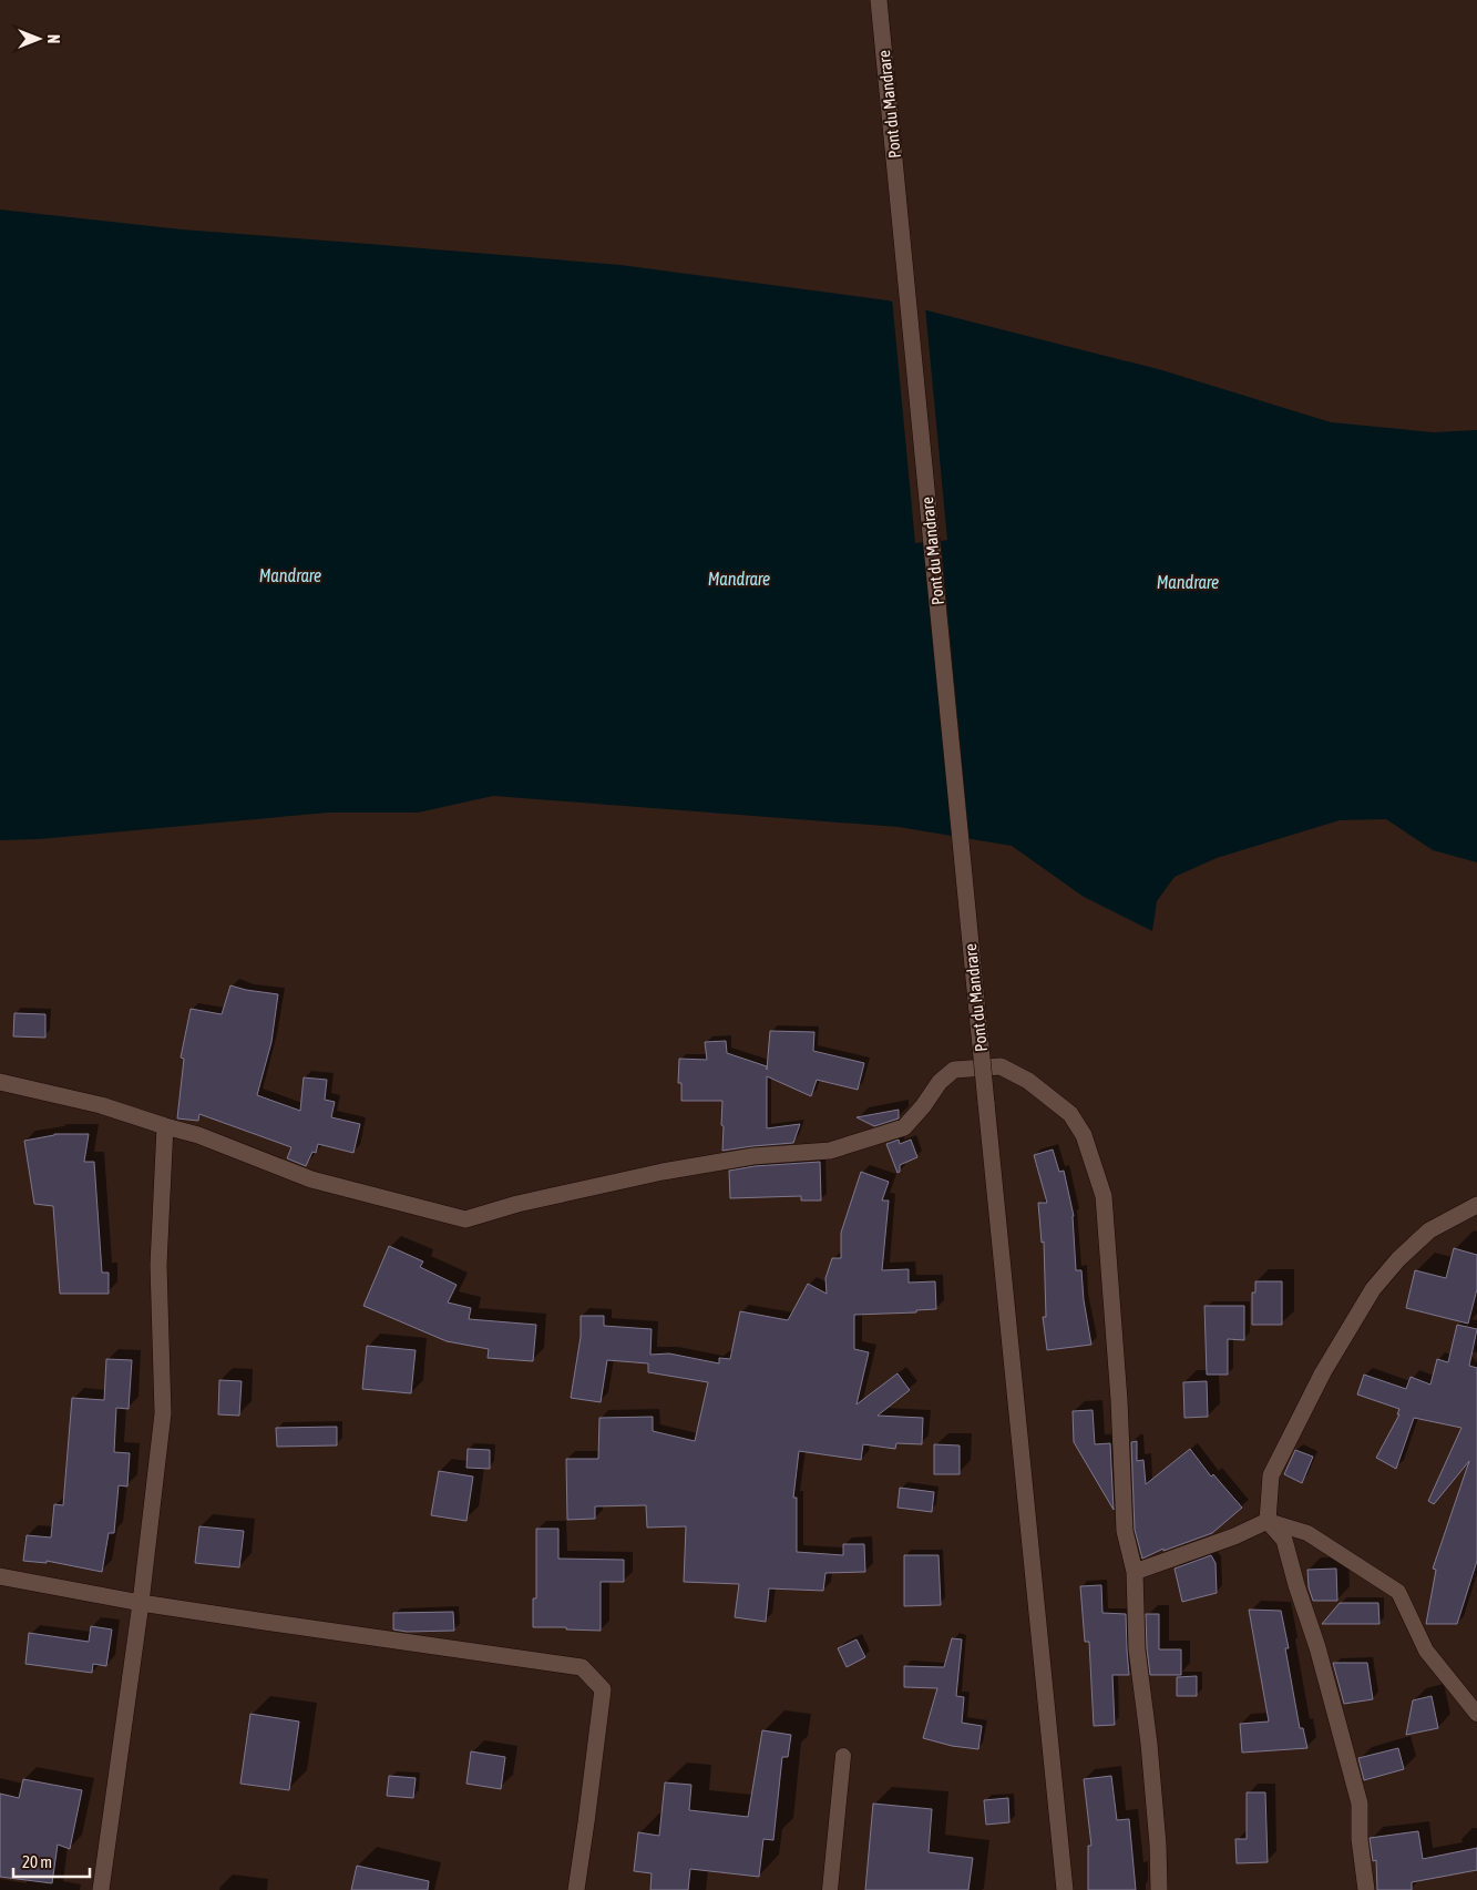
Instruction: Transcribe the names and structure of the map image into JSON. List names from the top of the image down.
{
  "streets": {
    "street": ["Pont du Mandrare"]
  },
  "water": ["Mandrare"],
  "scale_bar": "20 m",
  "north": "right"
}
